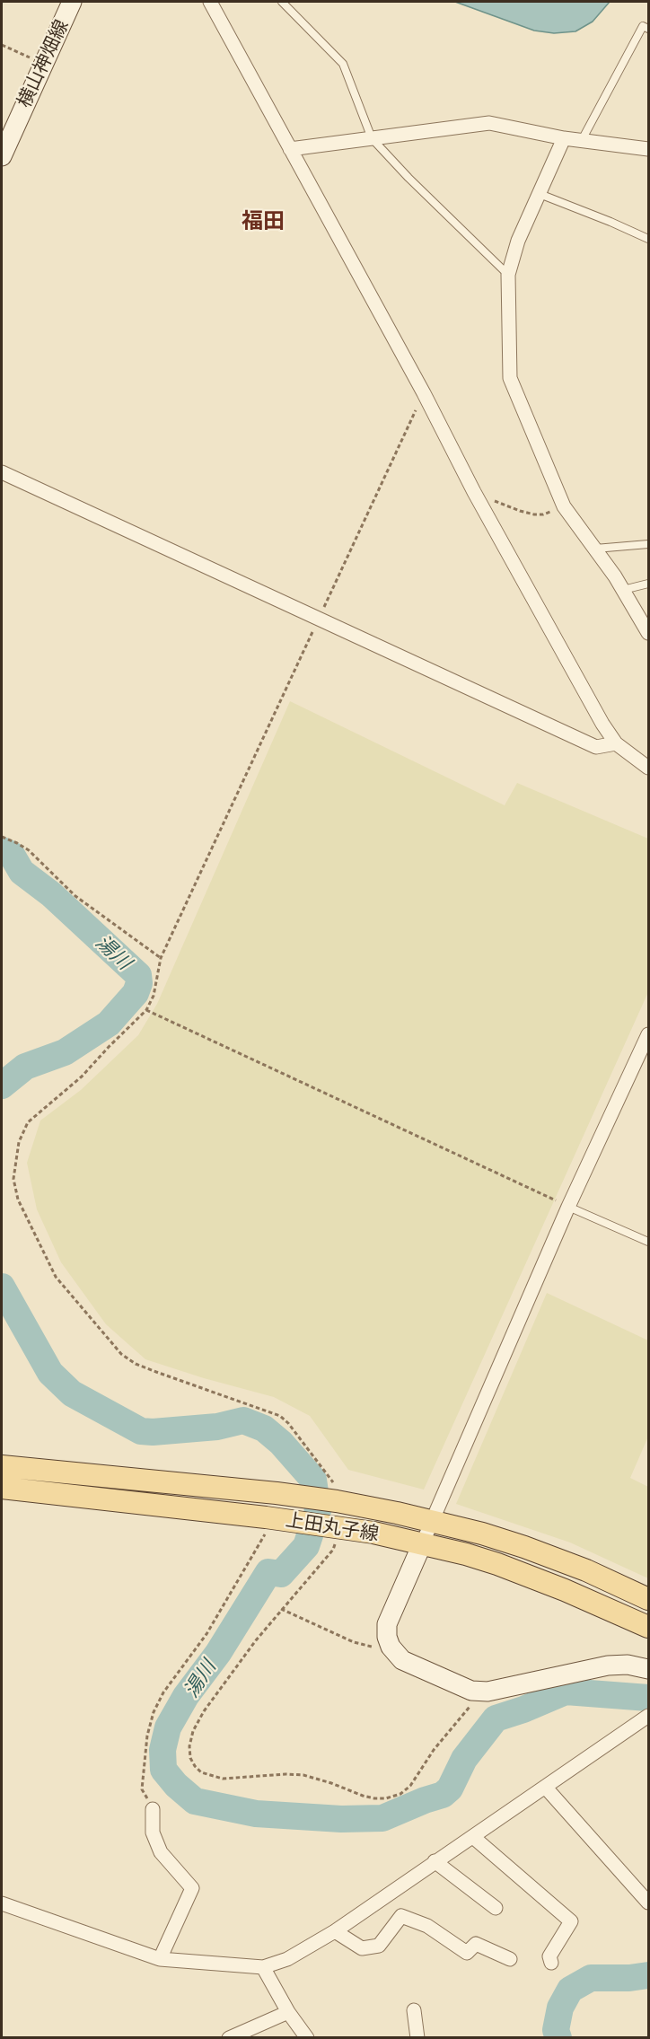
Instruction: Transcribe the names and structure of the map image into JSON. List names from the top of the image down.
{
  "streets": {
    "main road": ["上田丸子線"],
    "street": ["横山神畑線"]
  },
  "districts": ["福田"],
  "water": ["湯川"]
}
